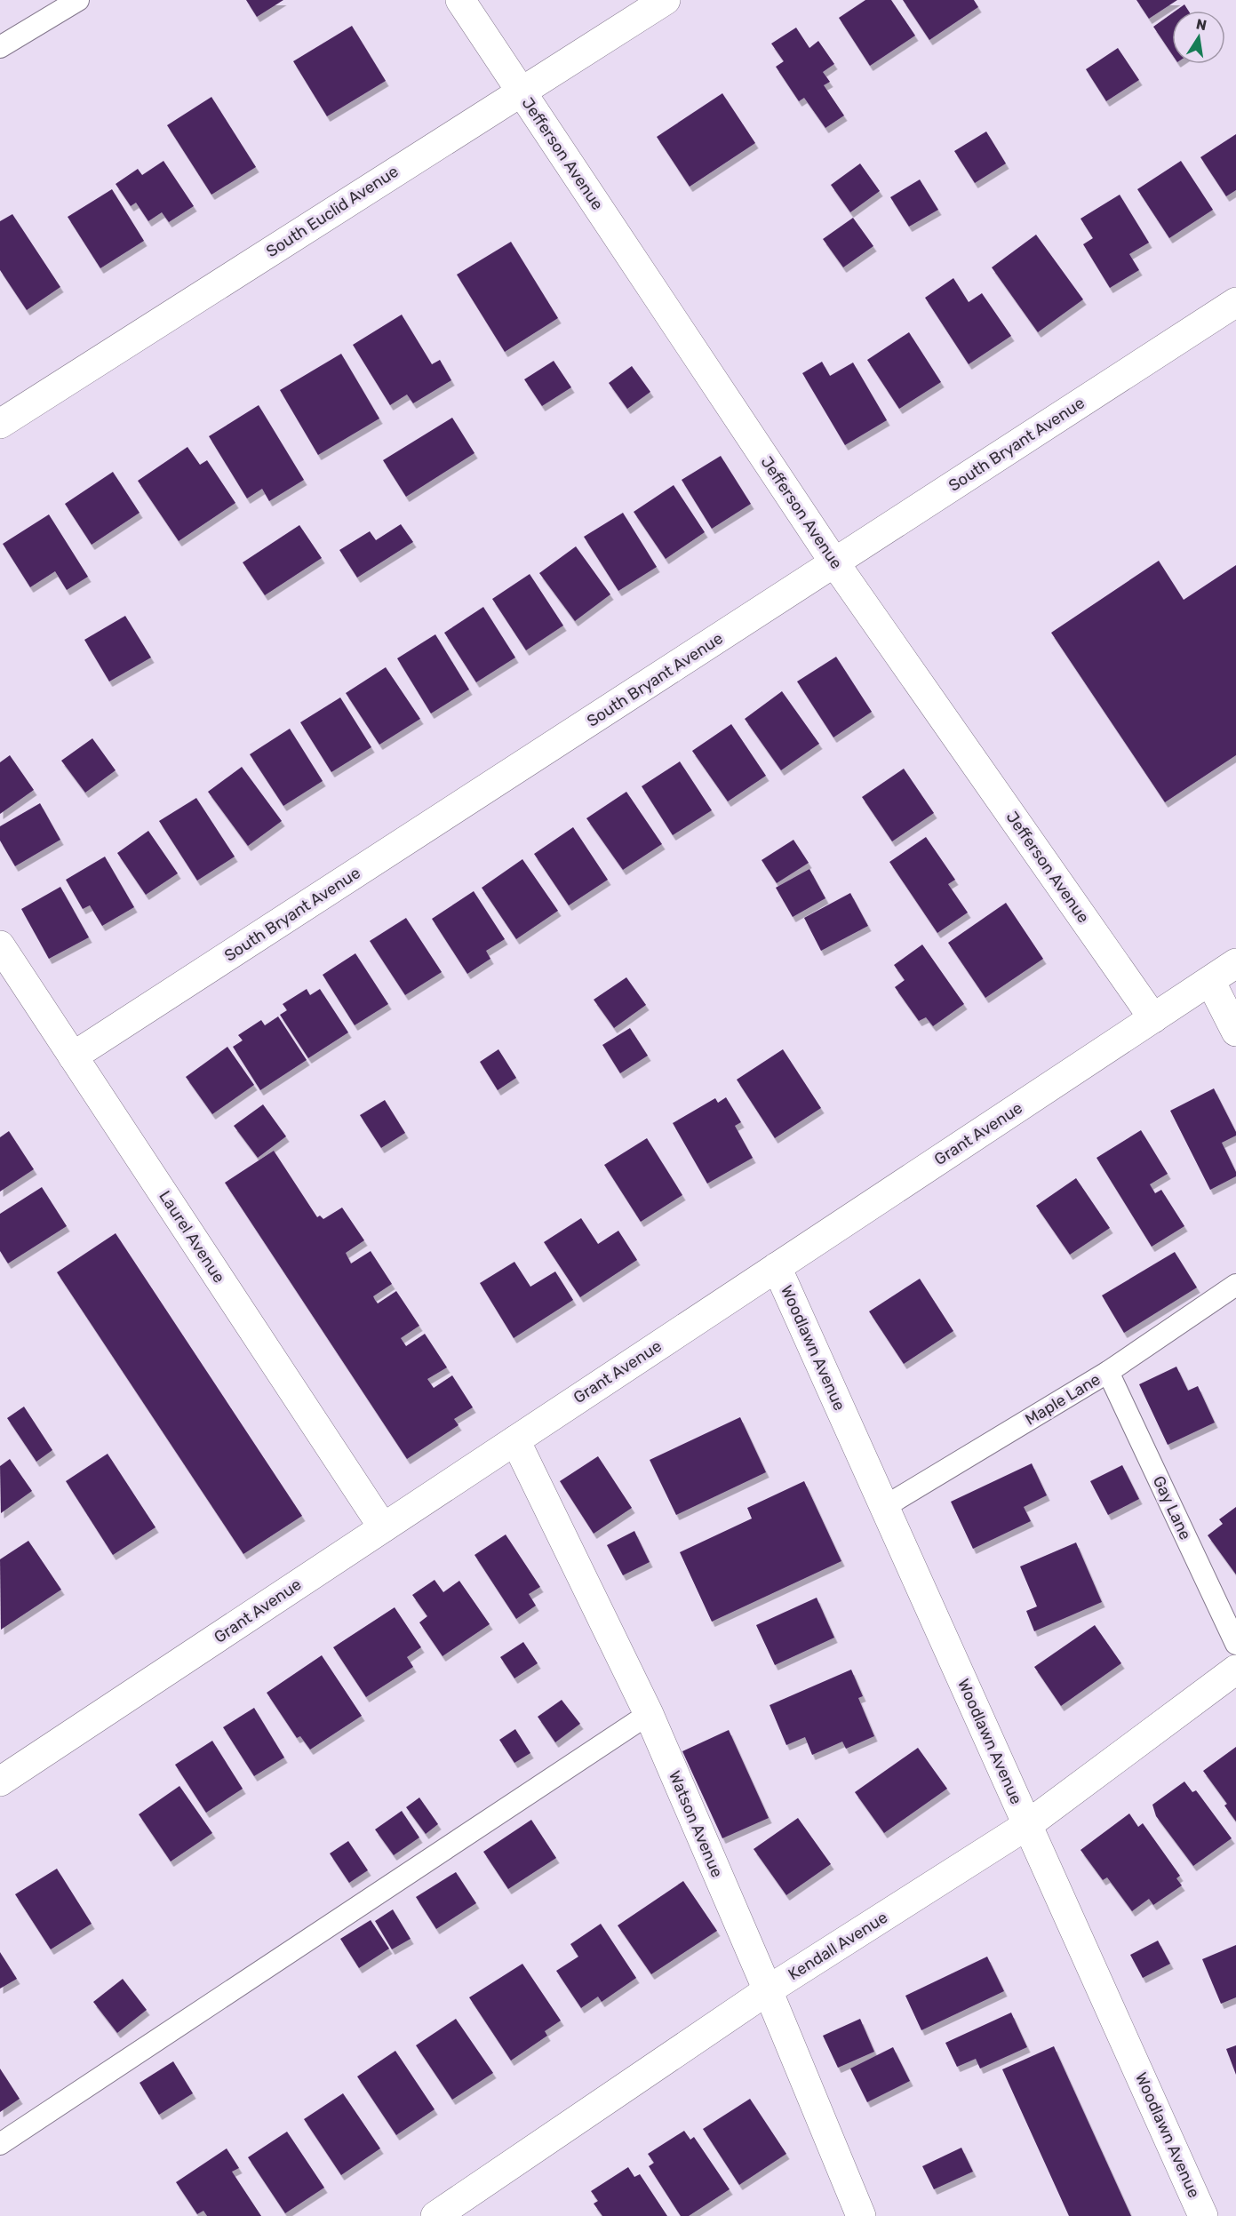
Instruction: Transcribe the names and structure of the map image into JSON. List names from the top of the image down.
{
  "streets": {
    "street": [
      "Jefferson Avenue",
      "South Euclid Avenue",
      "South Bryant Avenue",
      "Grant Avenue",
      "Laurel Avenue",
      "Woodlawn Avenue",
      "Watson Avenue",
      "Kendall Avenue"
    ],
    "lane": ["Maple Lane", "Gay Lane"]
  },
  "crossings": [
    ["Jefferson Avenue", "South Euclid Avenue"],
    ["Jefferson Avenue", "South Bryant Avenue"],
    ["Jefferson Avenue", "Grant Avenue"],
    ["South Bryant Avenue", "Laurel Avenue"],
    ["Grant Avenue", "Laurel Avenue"],
    ["Grant Avenue", "Woodlawn Avenue"],
    ["Grant Avenue", "Watson Avenue"],
    ["Woodlawn Avenue", "Maple Lane"],
    ["Woodlawn Avenue", "Kendall Avenue"],
    ["Maple Lane", "Gay Lane"],
    ["Watson Avenue", "Kendall Avenue"]
  ],
  "north": "top"
}
